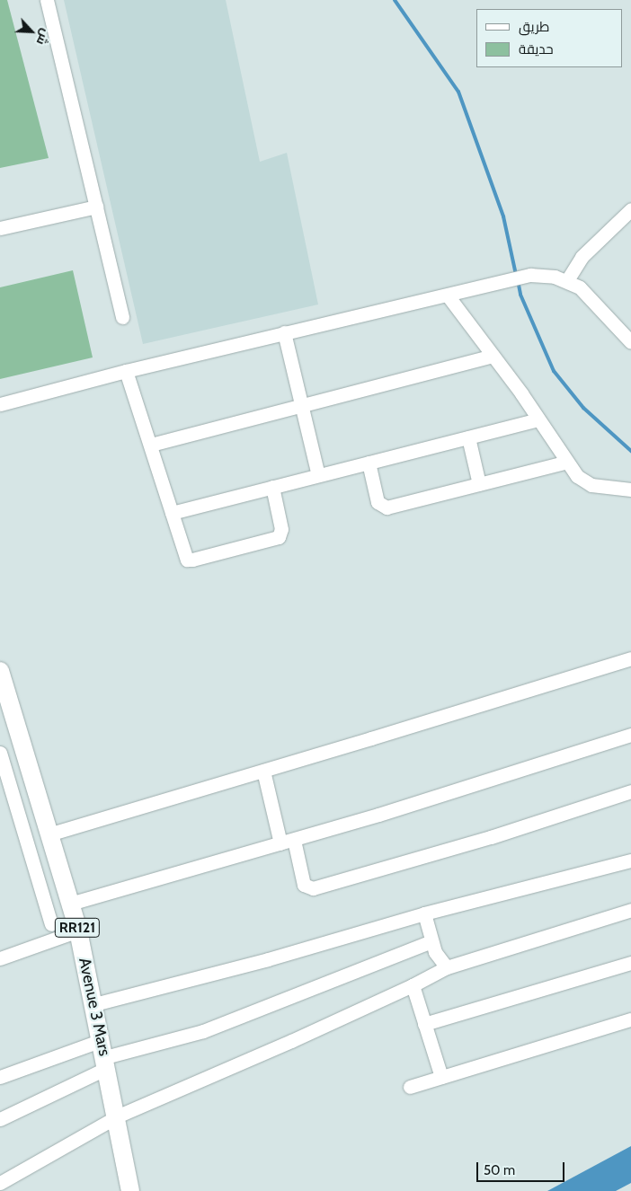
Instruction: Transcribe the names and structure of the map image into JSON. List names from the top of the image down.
{
  "streets": {
    "main road": ["RR121", "Avenue 3 Mars"]
  },
  "legend": ["طريق", "حديقة"],
  "scale_bar": "50 m",
  "north": "bottom right"
}
